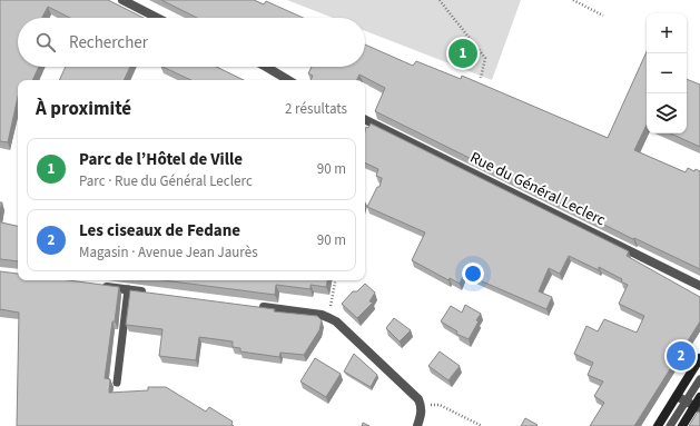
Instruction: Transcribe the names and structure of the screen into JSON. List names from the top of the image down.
{
  "streets": {
    "street": ["Rue du Général Leclerc"]
  },
  "page": {
    "map_buttons": ["+", "−"],
    "search": "Rechercher",
    "pins": ["1", "2"],
    "heading": ["À proximité", "2 résultats"],
    "list": [
      {
        "mark": "1",
        "name": "Parc de l’Hôtel de Ville",
        "note": "Parc · Rue du Général Leclerc",
        "value": "90 m"
      },
      {
        "mark": "2",
        "name": "Les ciseaux de Fedane",
        "note": "Magasin · Avenue Jean Jaurès",
        "value": "90 m"
      }
    ]
  }
}
